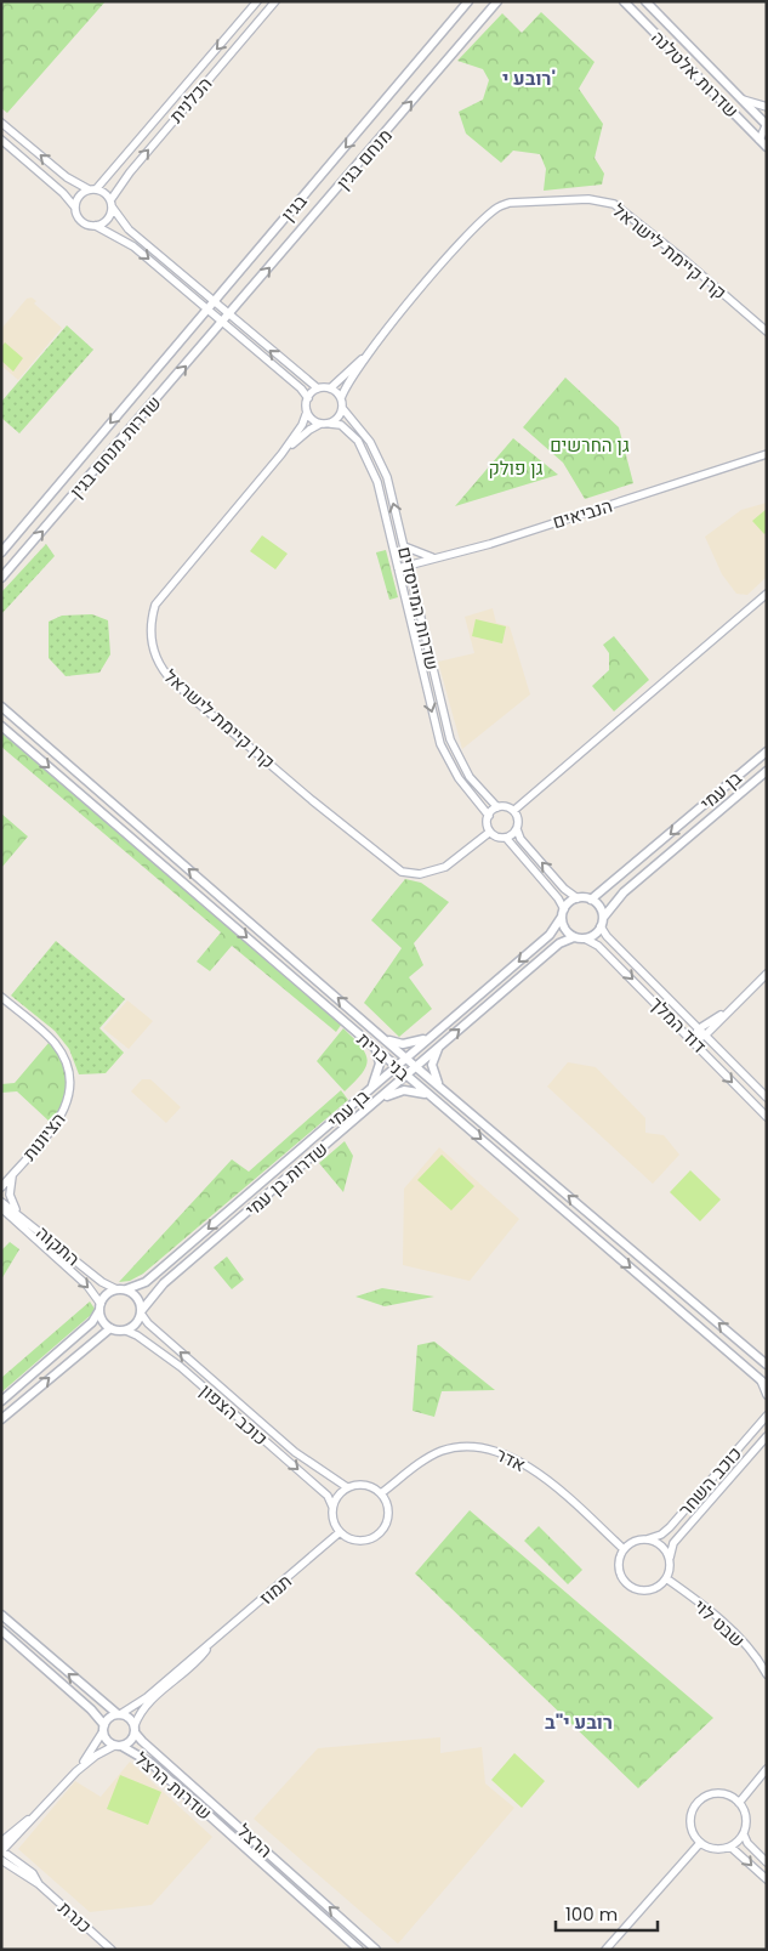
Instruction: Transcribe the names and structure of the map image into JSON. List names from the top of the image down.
{
  "streets": {
    "main road": [
      "שדרות אלטלנה",
      "מנחם בגין",
      "בגין",
      "שדרות מנחם בגין",
      "בן עמי",
      "בני ברית",
      "שדרות בן עמי",
      "שדרות הרצל",
      "הרצל"
    ],
    "street": [
      "הכלנית",
      "קרן קיימת לישראל",
      "הנביאים",
      "שדרות המייסדים",
      "דוד המלך",
      "הציונות",
      "התקוה",
      "כוכב הצפון",
      "אדר",
      "כוכב השחר",
      "תמוז",
      "שבט לוי",
      "כנרת"
    ]
  },
  "crossings": [
    ["מנחם בגין", "שדרות מנחם בגין"],
    ["קרן קיימת לישראל", "שדרות המייסדים"],
    ["הנביאים", "שדרות המייסדים"],
    ["בן עמי", "דוד המלך"],
    ["בן עמי", "בני ברית"],
    ["בן עמי", "שדרות בן עמי"],
    ["בן עמי", "התקוה"],
    ["בן עמי", "כוכב הצפון"],
    ["דוד המלך", "שדרות בן עמי"],
    ["בני ברית", "שדרות בן עמי"],
    ["שדרות בן עמי", "התקוה"],
    ["שדרות בן עמי", "כוכב הצפון"],
    ["התקוה", "כוכב הצפון"],
    ["כוכב הצפון", "אדר"],
    ["כוכב הצפון", "תמוז"],
    ["אדר", "כוכב השחר"],
    ["אדר", "תמוז"],
    ["אדר", "שבט לוי"],
    ["כוכב השחר", "שבט לוי"],
    ["תמוז", "שדרות הרצל"],
    ["תמוז", "הרצל"],
    ["שדרות הרצל", "הרצל"]
  ],
  "one_way": ["מנחם בגין", "בגין", "הרצל"],
  "districts": ["רובע י'", "רובע י\"ב"],
  "parks": ["גן החרשים", "גן פולק"],
  "scale_bar": "100 m"
}
